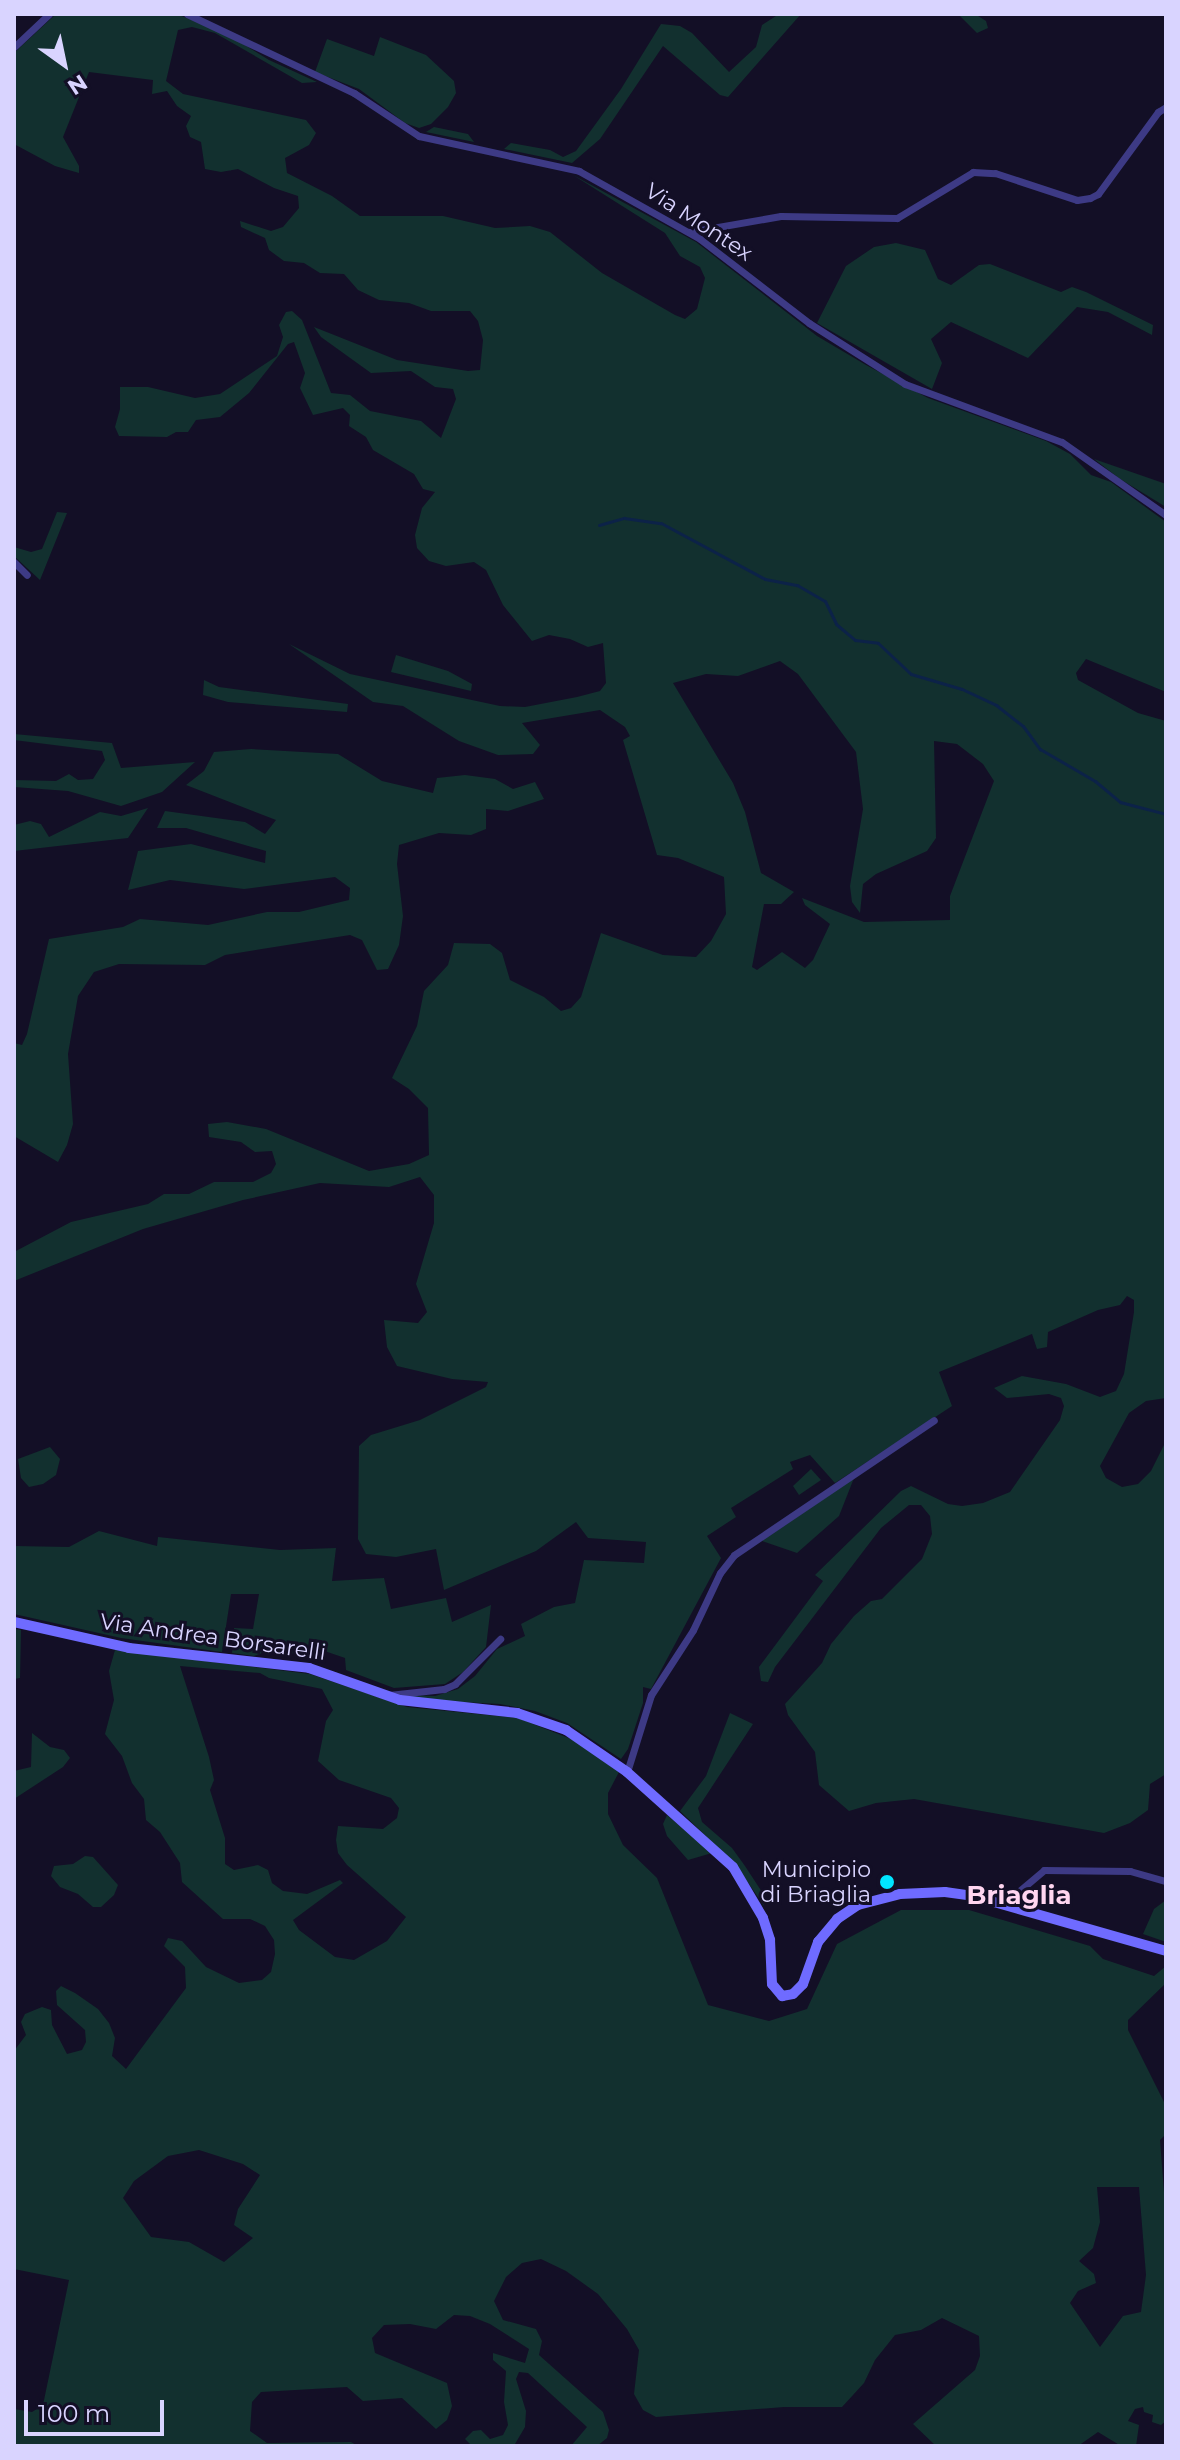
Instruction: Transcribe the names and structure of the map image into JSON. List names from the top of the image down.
{
  "streets": {
    "main road": ["Via Andrea Borsarelli"],
    "street": ["Via Montex"]
  },
  "districts": ["Briaglia"],
  "places": ["Municipio di Briaglia"],
  "scale_bar": "100 m",
  "north": "bottom right"
}
